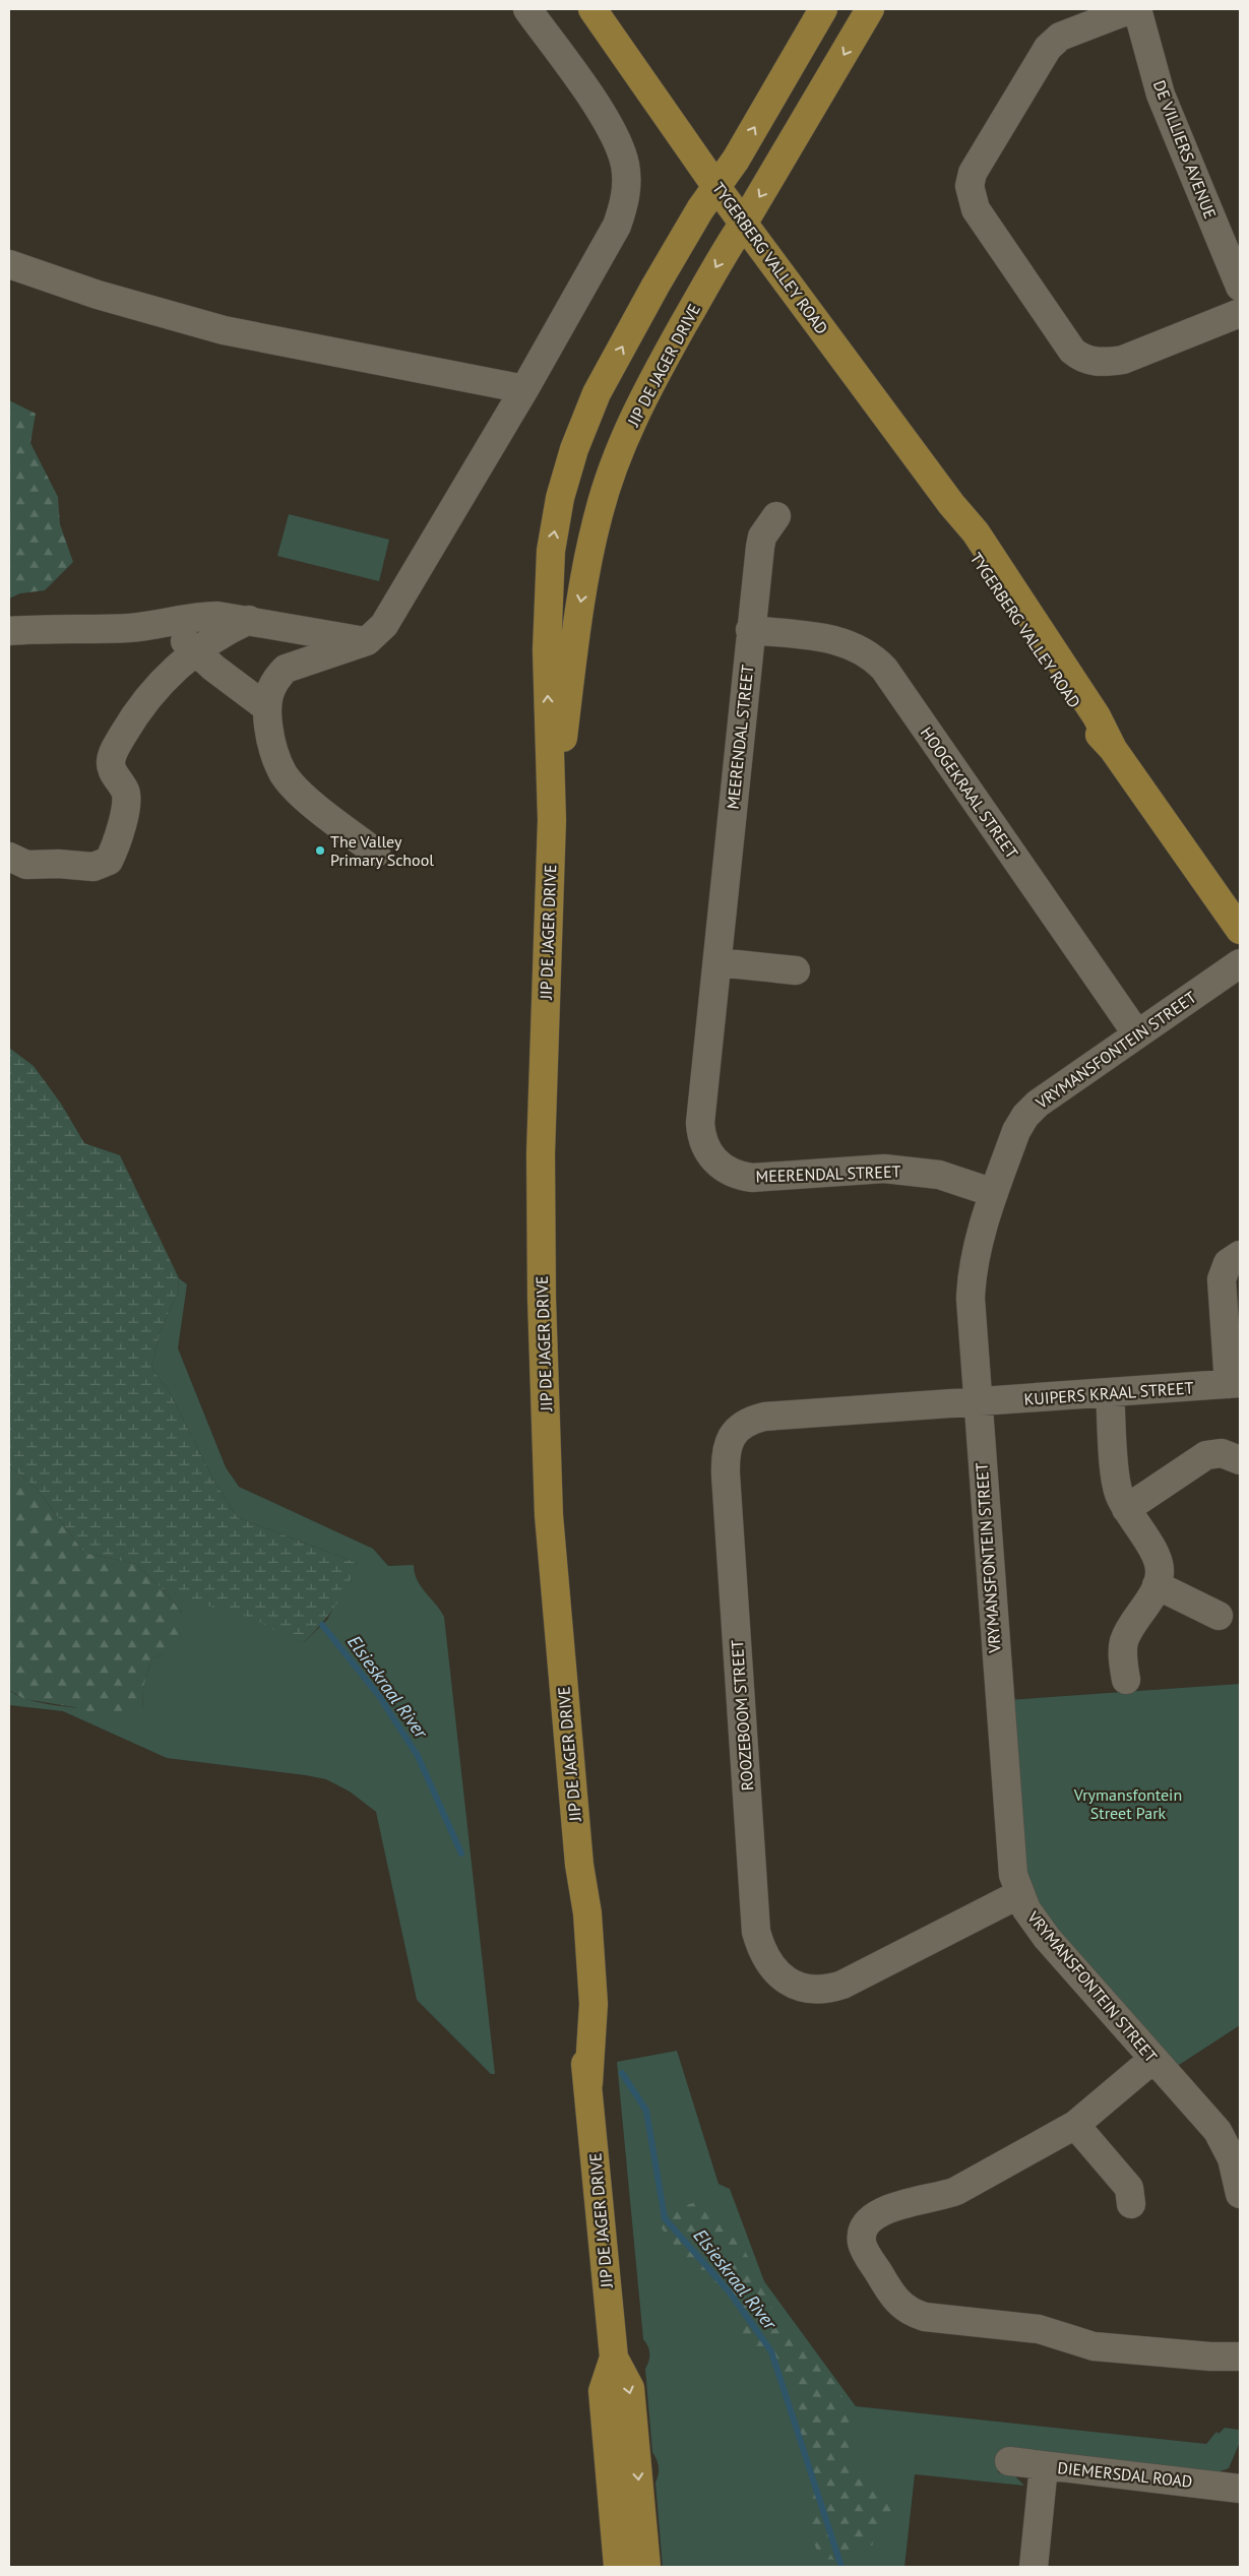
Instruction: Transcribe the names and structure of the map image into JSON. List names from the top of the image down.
{
  "streets": {
    "main road": ["TYGERBERG VALLEY ROAD", "JIP DE JAGER DRIVE"],
    "street": [
      "DE VILLIERS AVENUE",
      "MEERENDAL STREET",
      "HOOGEKRAAL STREET",
      "VRYMANSFONTEIN STREET",
      "KUIPERS KRAAL STREET",
      "ROOZEBOOM STREET",
      "DIEMERSDAL ROAD"
    ]
  },
  "crossings": [
    ["TYGERBERG VALLEY ROAD", "JIP DE JAGER DRIVE"],
    ["MEERENDAL STREET", "HOOGEKRAAL STREET"],
    ["MEERENDAL STREET", "VRYMANSFONTEIN STREET"],
    ["HOOGEKRAAL STREET", "VRYMANSFONTEIN STREET"],
    ["VRYMANSFONTEIN STREET", "KUIPERS KRAAL STREET"],
    ["VRYMANSFONTEIN STREET", "ROOZEBOOM STREET"],
    ["KUIPERS KRAAL STREET", "ROOZEBOOM STREET"]
  ],
  "water": ["Elsieskraal River"],
  "parks": ["Vrymansfontein Street Park"],
  "places": ["The Valley Primary School"]
}
